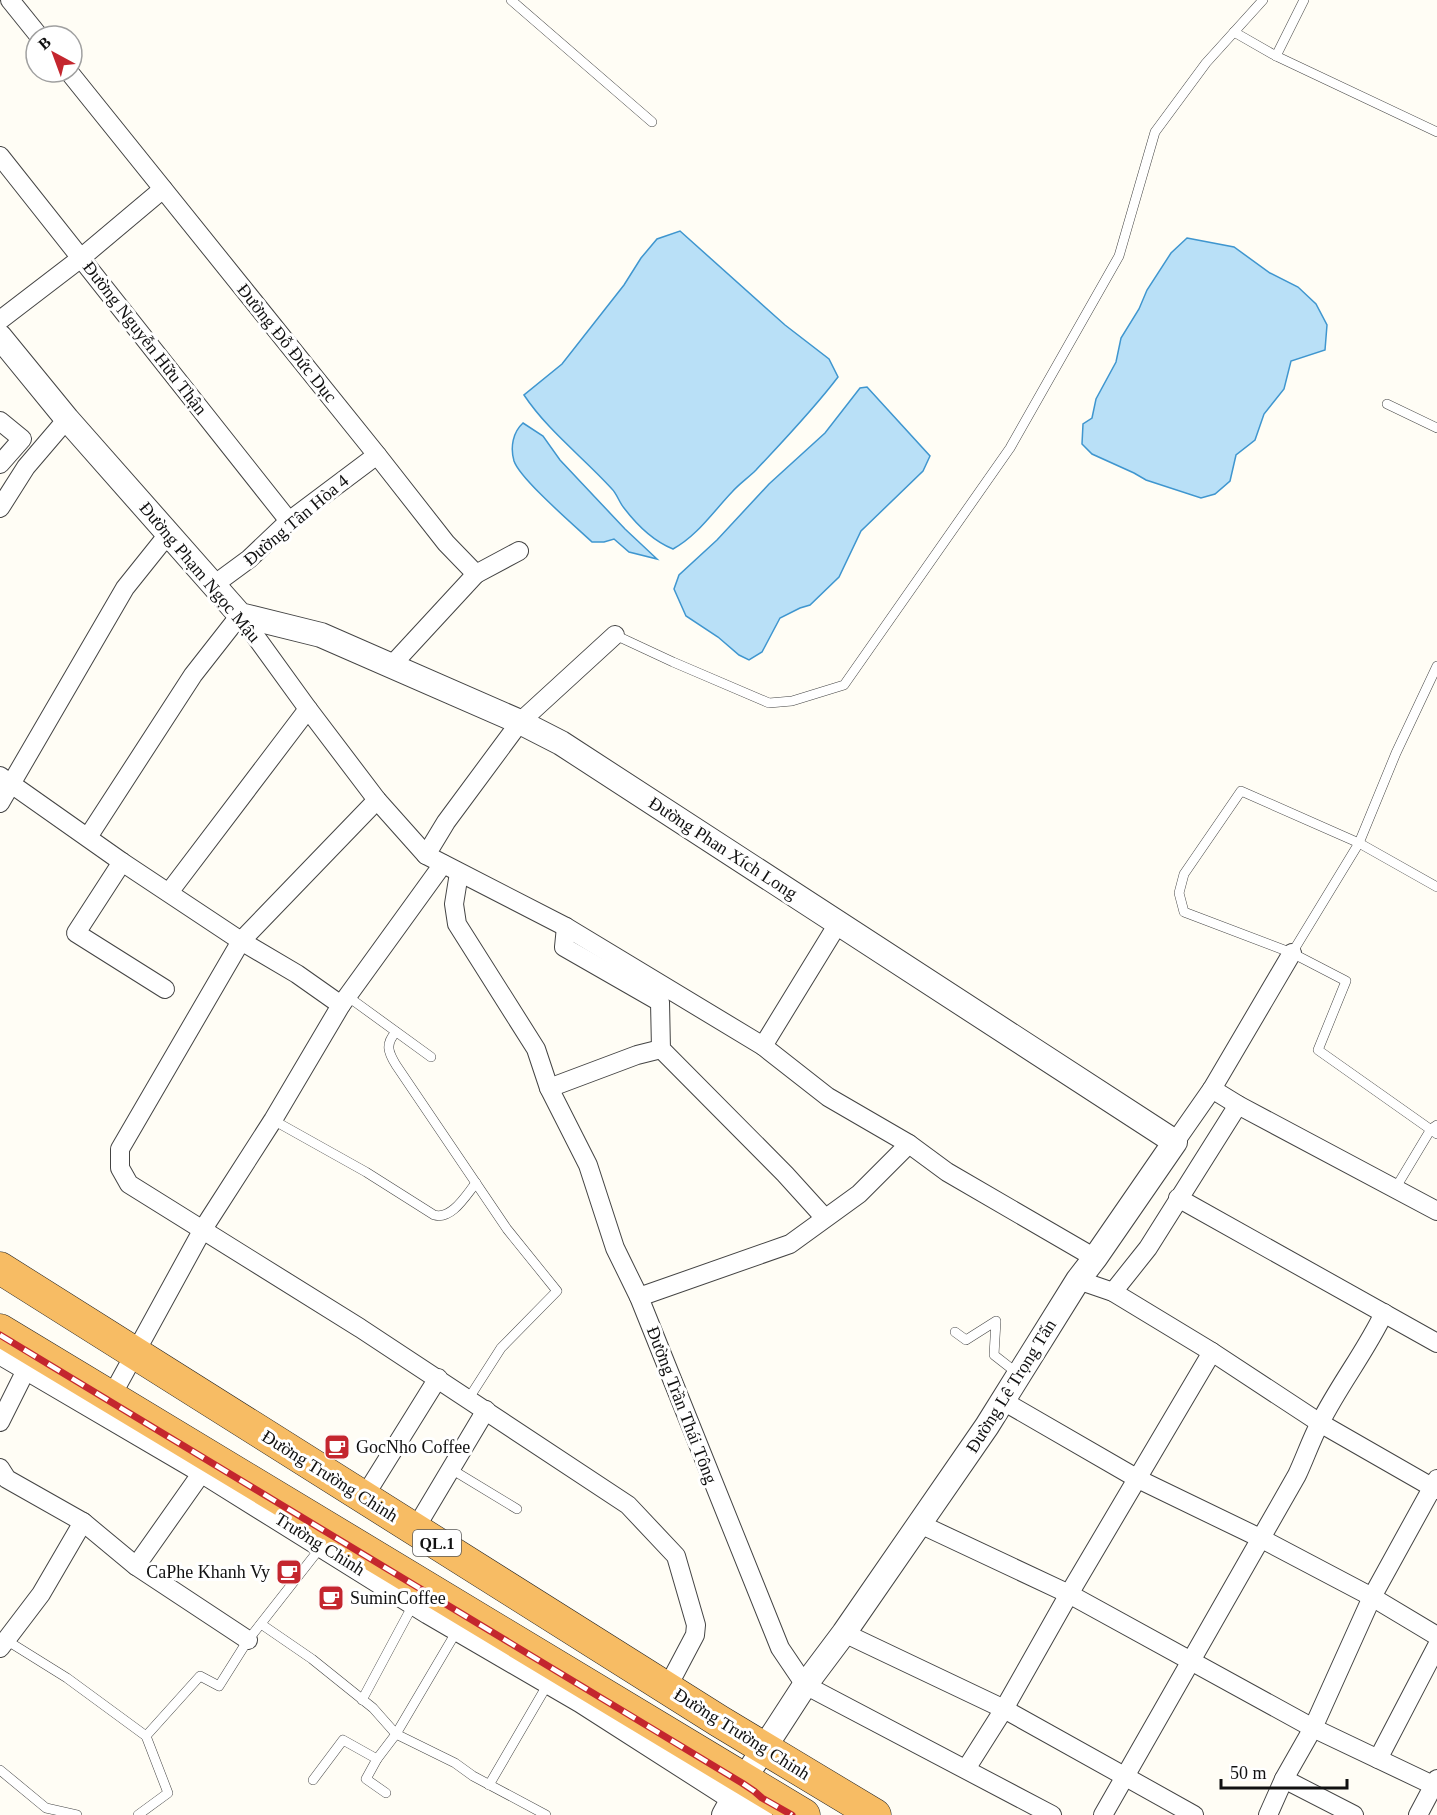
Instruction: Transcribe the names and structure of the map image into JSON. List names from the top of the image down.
{
  "streets": {
    "highway": ["Đường Trường Chinh", "QL.1"],
    "street": [
      "Đường Nguyễn Hữu Thận",
      "Đường Đỗ Đức Dục",
      "Đường Tân Hòa 4",
      "Đường Phạm Ngọc Mậu",
      "Đường Phan Xích Long",
      "Đường Lê Trọng Tấn",
      "Đường Trần Thái Tông",
      "Trường Chinh"
    ]
  },
  "crossings": [
    ["Đường Nguyễn Hữu Thận", "Đường Tân Hòa 4"],
    ["Đường Đỗ Đức Dục", "Đường Tân Hòa 4"],
    ["Đường Tân Hòa 4", "Đường Phạm Ngọc Mậu"],
    ["Đường Phạm Ngọc Mậu", "Đường Phan Xích Long"],
    ["Đường Phạm Ngọc Mậu", "Đường Lê Trọng Tấn"],
    ["Đường Phạm Ngọc Mậu", "Đường Trần Thái Tông"],
    ["Đường Phan Xích Long", "Đường Lê Trọng Tấn"],
    ["Đường Lê Trọng Tấn", "Đường Trần Thái Tông"],
    ["Đường Lê Trọng Tấn", "Đường Trường Chinh"],
    ["Đường Lê Trọng Tấn", "Trường Chinh"],
    ["Đường Trường Chinh", "Trường Chinh"]
  ],
  "places": {
    "cafe": ["GocNho Coffee", "CaPhe Khanh Vy", "SuminCoffee"]
  },
  "scale_bar": "50 m",
  "north": "top left"
}
